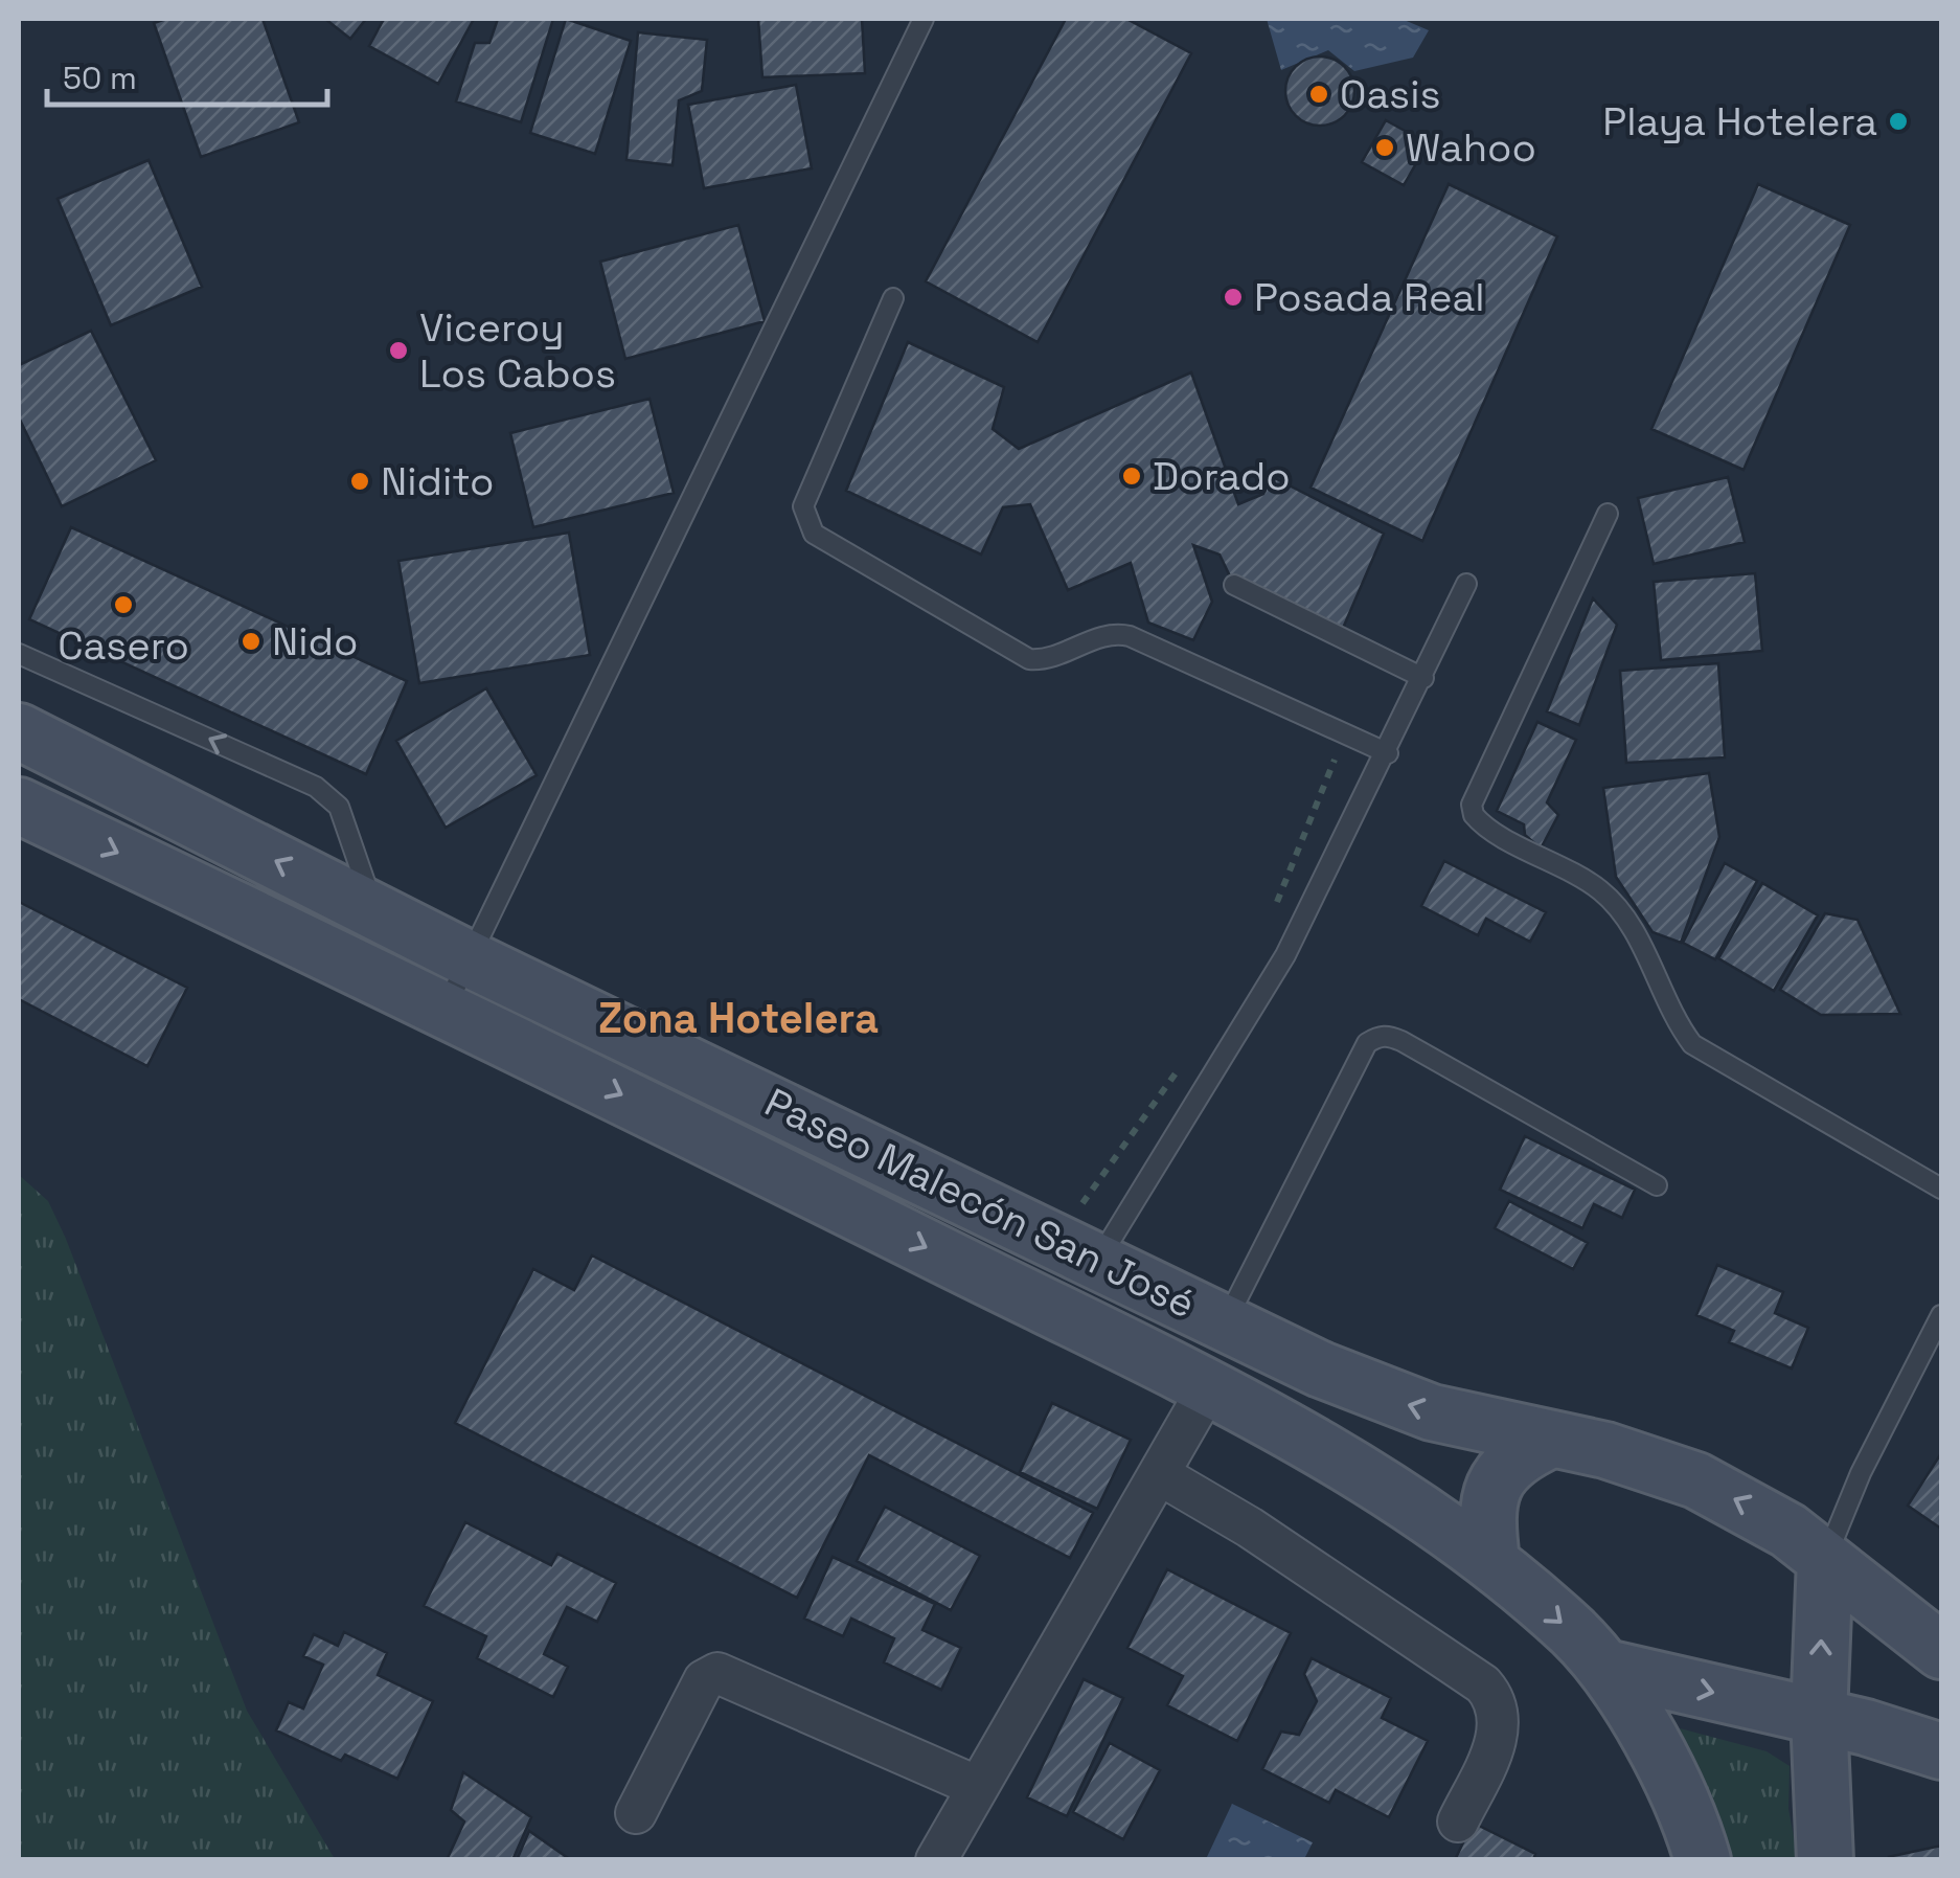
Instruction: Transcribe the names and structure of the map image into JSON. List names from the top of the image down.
{
  "streets": {
    "main road": ["Paseo Malecón San José"]
  },
  "districts": ["Zona Hotelera"],
  "places": [
    "Oasis",
    "Playa Hotelera",
    "Wahoo",
    "Posada Real",
    "Viceroy Los Cabos",
    "Dorado",
    "Nidito",
    "Casero",
    "Nido"
  ],
  "scale_bar": "50 m"
}
